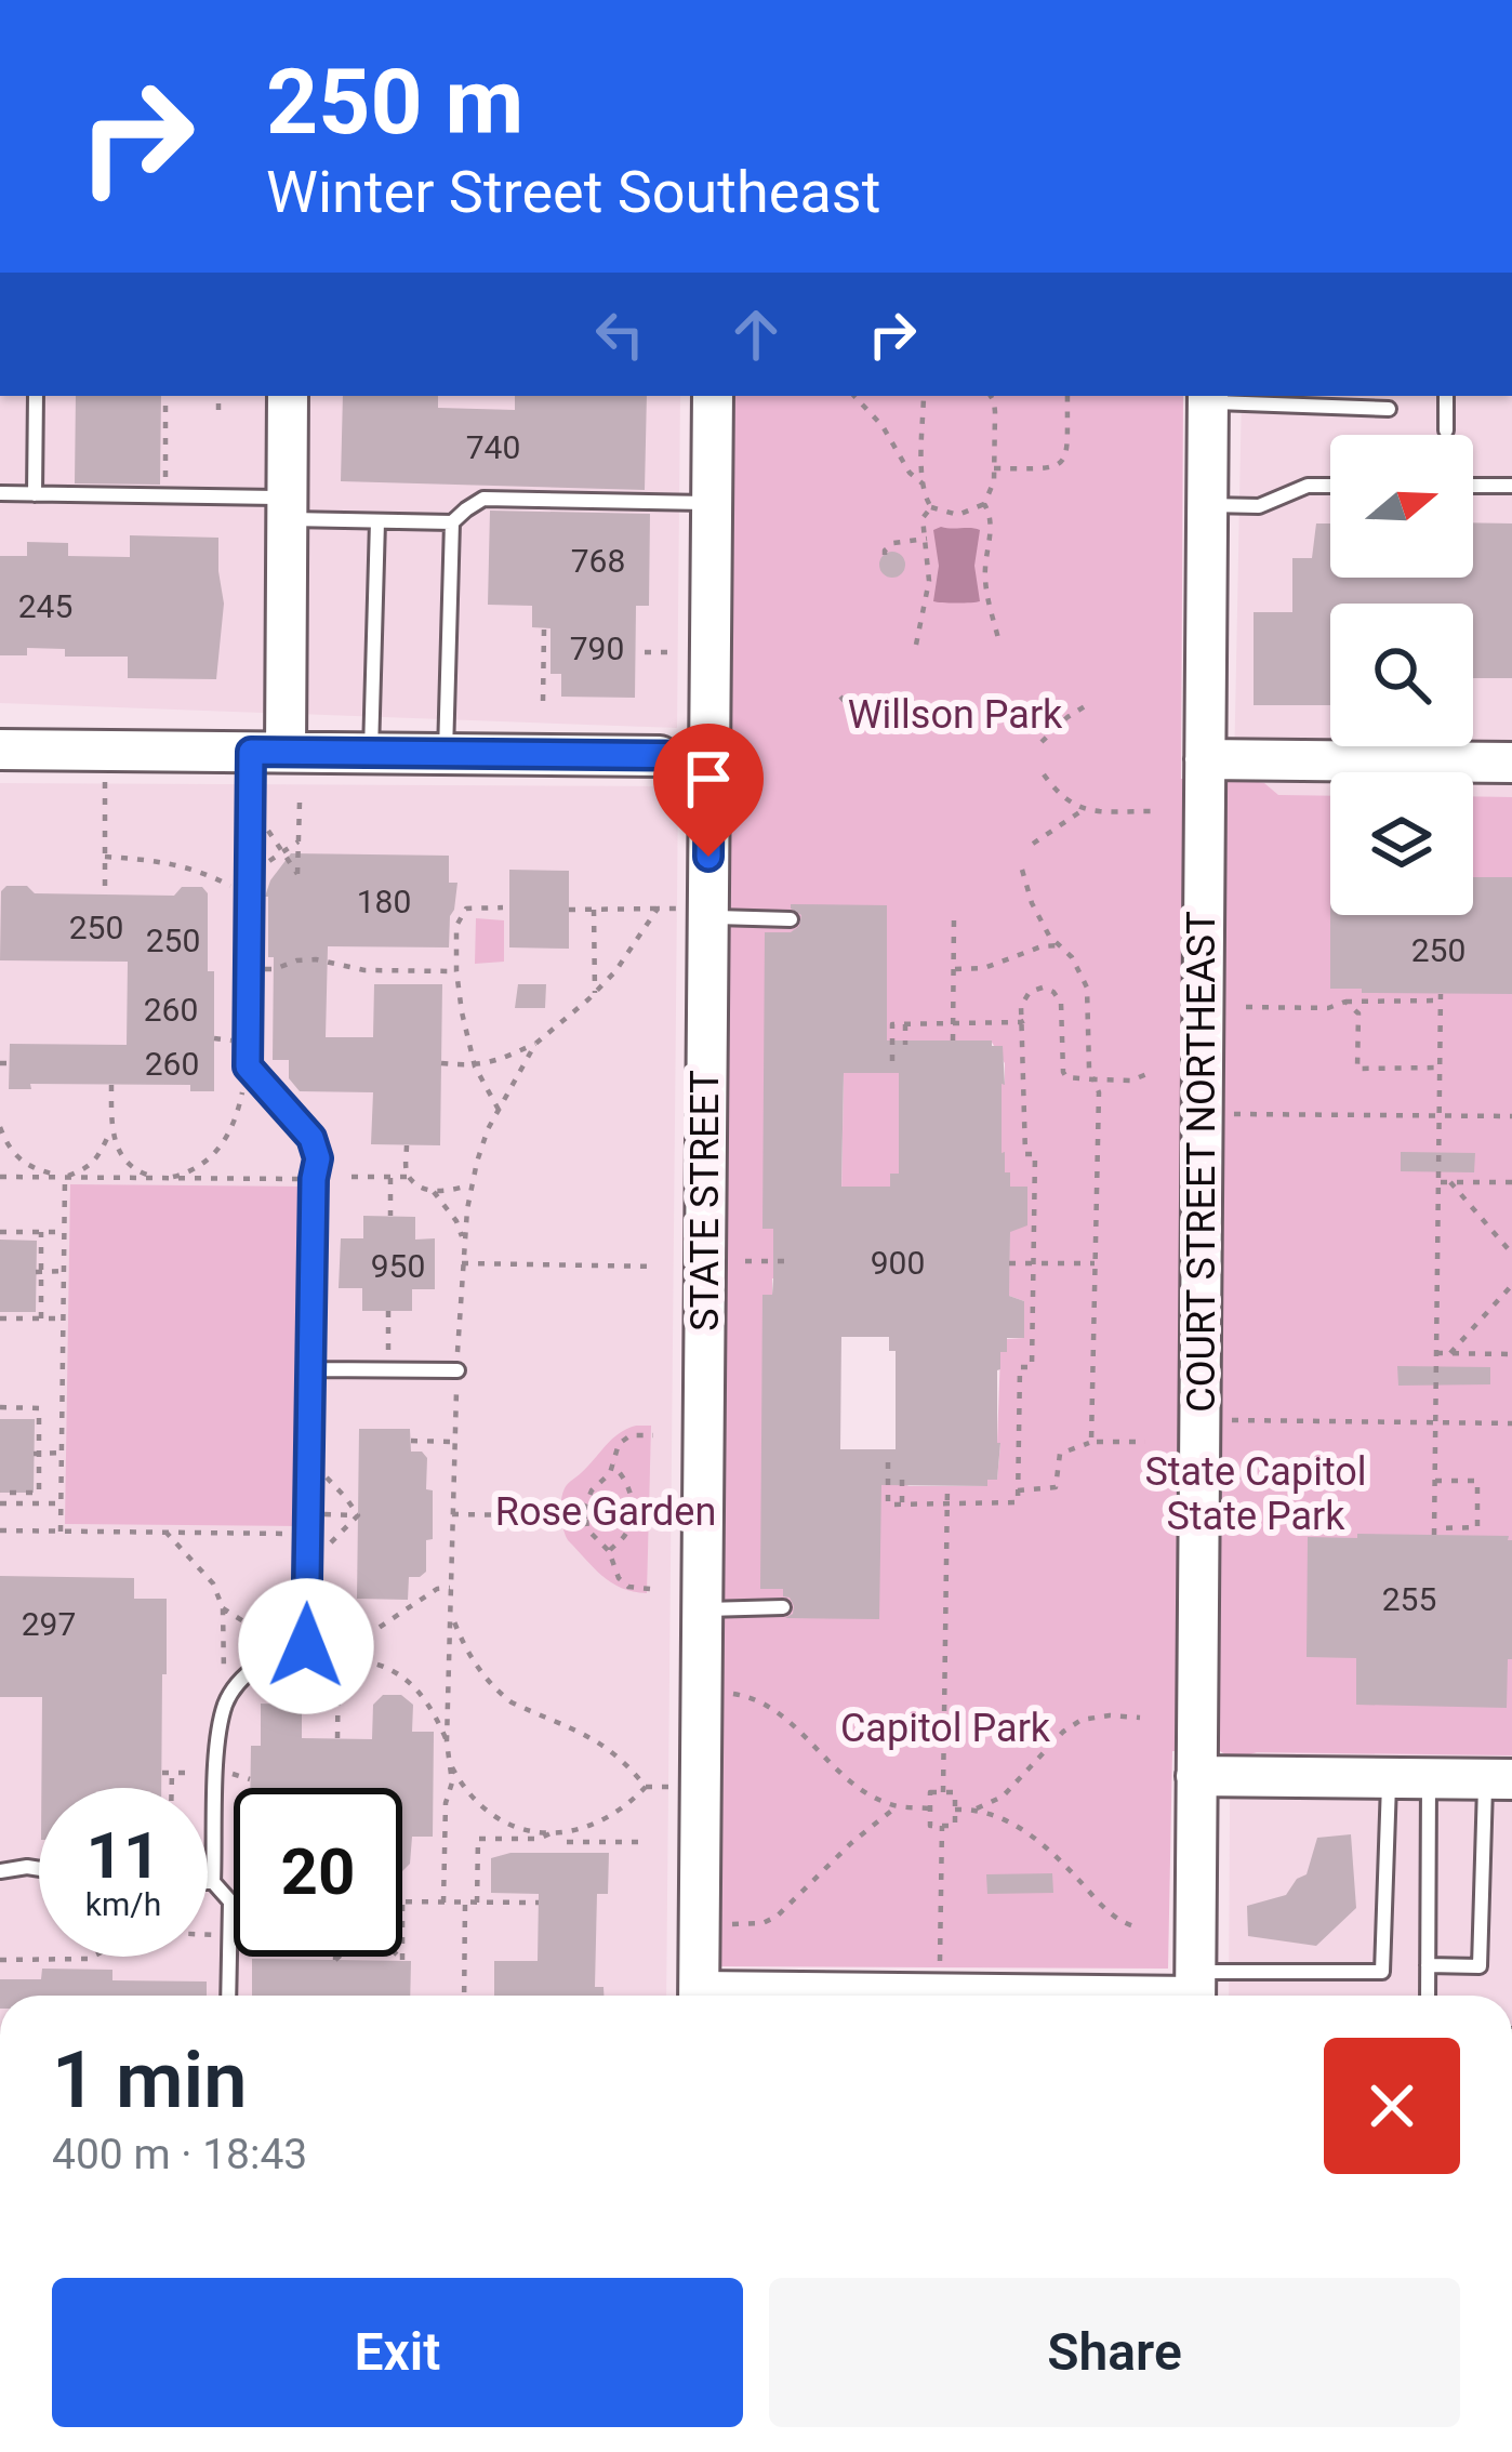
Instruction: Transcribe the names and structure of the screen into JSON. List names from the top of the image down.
{
  "streets": {
    "main road": ["COURT STREET NORTHEAST", "STATE STREET"]
  },
  "parks": [
    "Willson Park",
    "State Capitol State Park",
    "Rose Garden",
    "Capitol Park"
  ],
  "house_numbers": [
    "740",
    "768",
    "245",
    "790",
    "180",
    "250",
    "250",
    "250",
    "260",
    "260",
    "900",
    "950",
    "255",
    "297"
  ],
  "north": "right",
  "page": {
    "turn": ["250 m", "Winter Street Southeast"],
    "speed": "11 km/h",
    "limit": "20",
    "heading": ["1 min", "400 m · 18:43"],
    "buttons": ["Exit", "Share"]
  }
}
